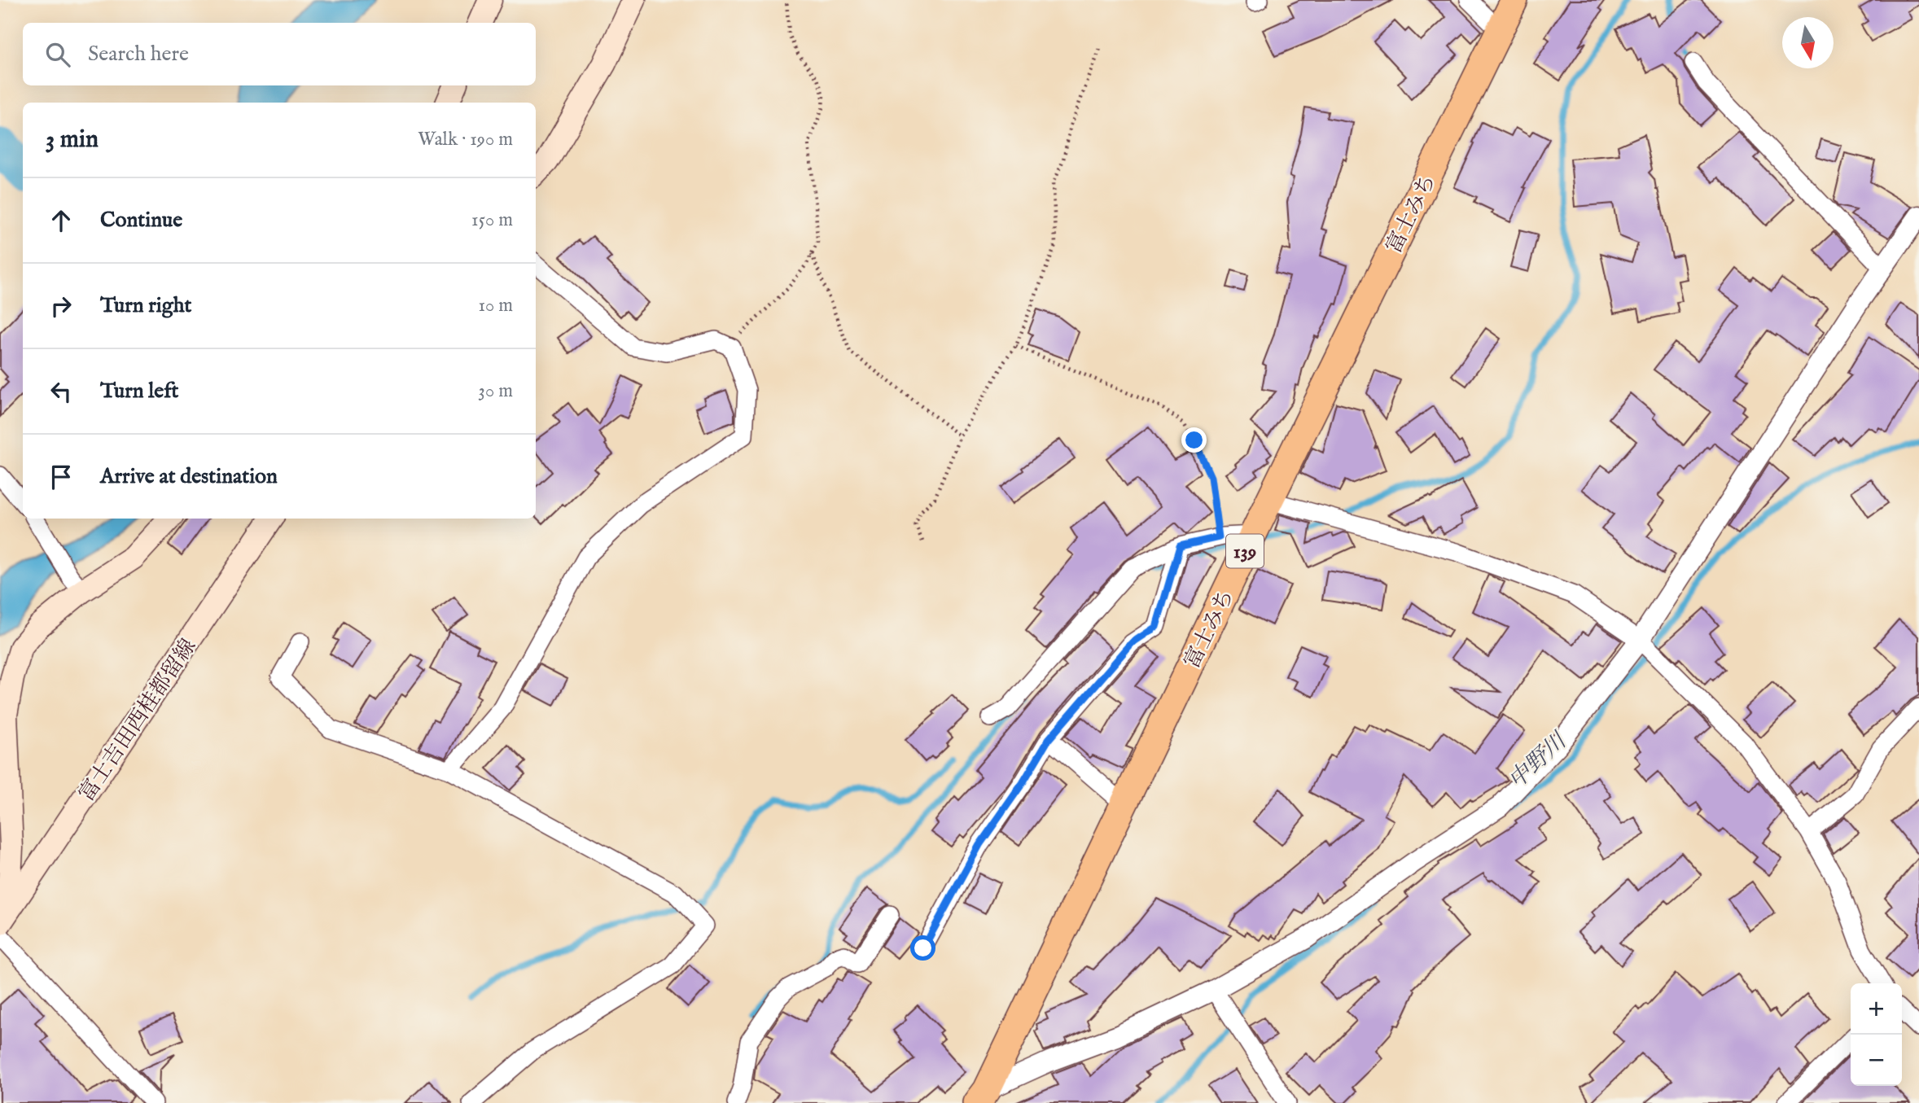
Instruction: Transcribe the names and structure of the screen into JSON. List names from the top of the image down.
{
  "streets": {
    "highway": ["富士みち", "139"],
    "main road": ["富士吉田西桂都留線"]
  },
  "water": ["中野川"],
  "north": "bottom",
  "page": {
    "search": "Search here",
    "heading": ["3 min", "Walk · 190 m"],
    "list": [
      ["Continue", "150 m"],
      ["Turn right", "10 m"],
      ["Turn left", "30 m"],
      "Arrive at destination"
    ],
    "map_buttons": ["+", "−"]
  }
}
